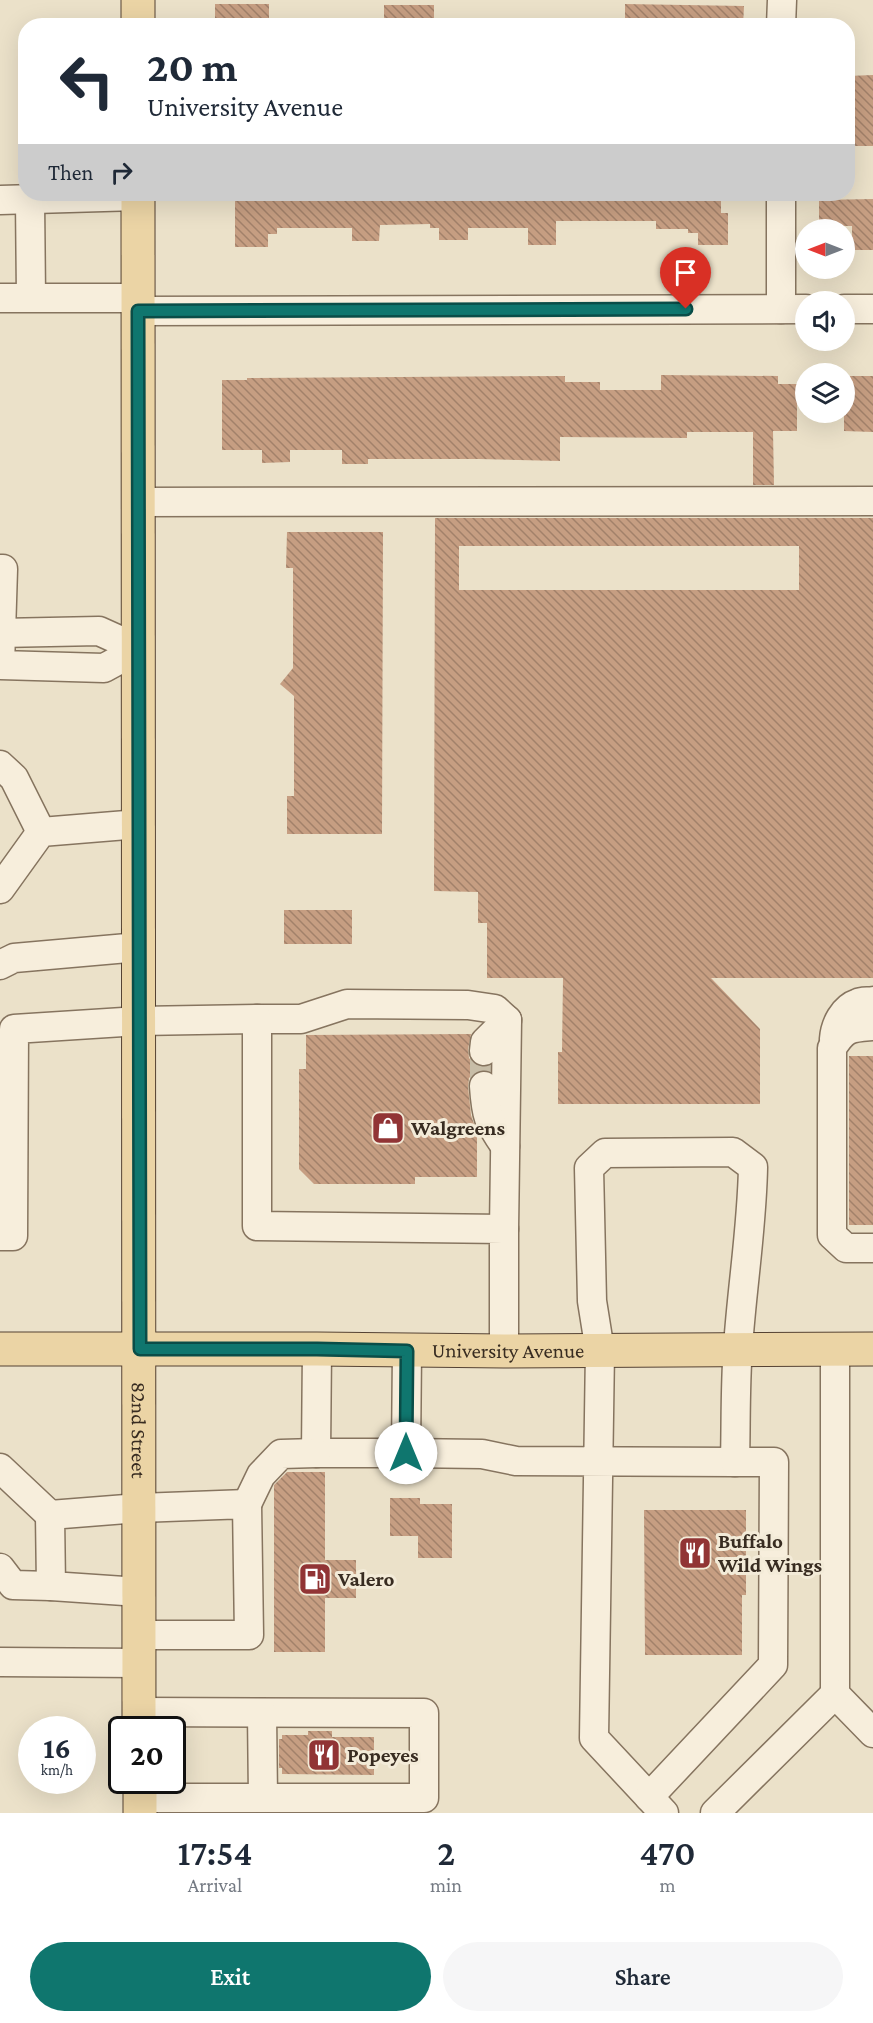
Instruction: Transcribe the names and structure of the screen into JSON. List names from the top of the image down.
{
  "streets": {
    "main road": ["University Avenue", "82nd Street"]
  },
  "crossings": [
    ["University Avenue", "82nd Street"]
  ],
  "places": {
    "shop": ["Walgreens"],
    "restaurant": ["Buffalo Wild Wings", "Popeyes"],
    "fuel station": ["Valero"]
  },
  "north": "left",
  "page": {
    "turn": ["20 m", "University Avenue"],
    "then": "Then",
    "speed": "16 km/h",
    "limit": "20",
    "eta": [
      "17:54",
      "Arrival",
      "2",
      "min",
      "470",
      "m"
    ],
    "buttons": ["Exit", "Share"]
  }
}
